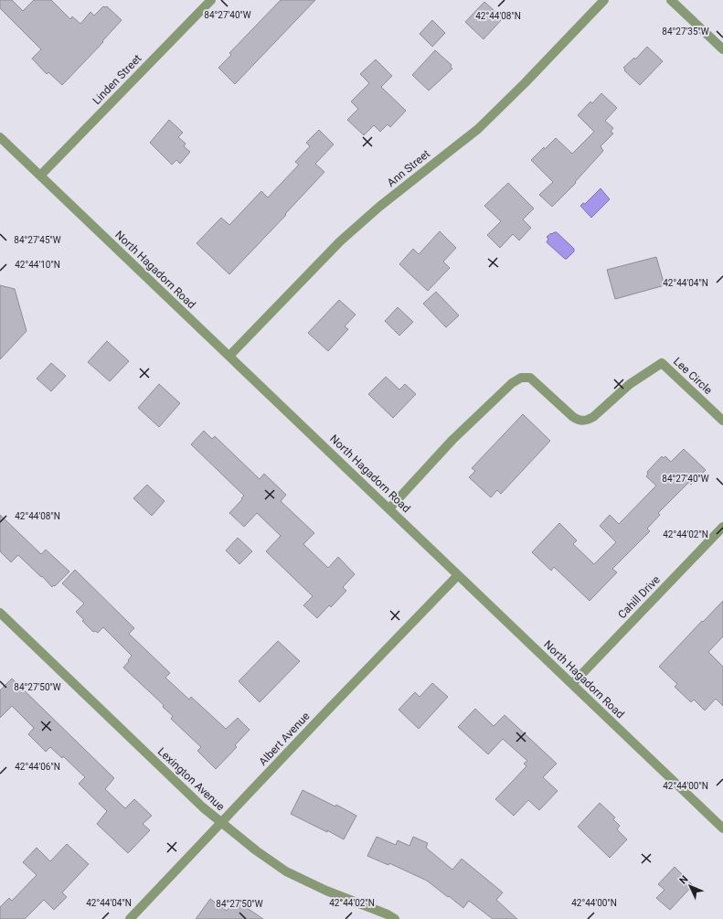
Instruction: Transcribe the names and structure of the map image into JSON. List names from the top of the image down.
{
  "streets": {
    "street": [
      "Linden Street",
      "Ann Street",
      "North Hagadorn Road",
      "Lee Circle",
      "Cahill Drive",
      "Albert Avenue",
      "Lexington Avenue"
    ]
  },
  "crossings": [
    ["Linden Street", "North Hagadorn Road"],
    ["Ann Street", "North Hagadorn Road"],
    ["North Hagadorn Road", "Lee Circle"],
    ["North Hagadorn Road", "Cahill Drive"],
    ["North Hagadorn Road", "Albert Avenue"],
    ["Albert Avenue", "Lexington Avenue"]
  ],
  "north": "top left",
  "coordinates": [
    "84°27'40\"W",
    "42°44'08\"N",
    "84°27'35\"W",
    "84°27'45\"W",
    "42°44'10\"N",
    "42°44'04\"N",
    "42°44'02\"N",
    "84°27'50\"W",
    "42°44'06\"N",
    "42°44'00\"N"
  ]
}
